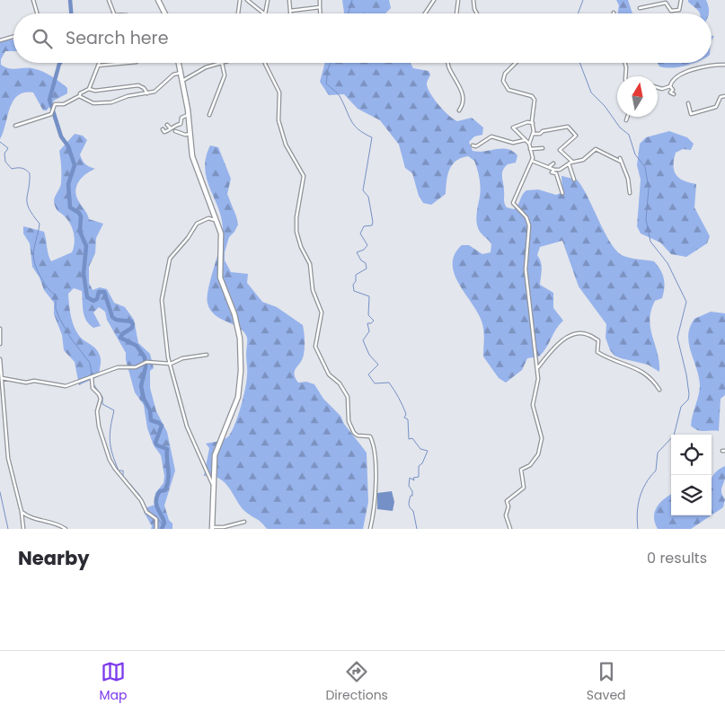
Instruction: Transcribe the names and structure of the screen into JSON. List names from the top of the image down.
{
  "north": "top",
  "page": {
    "search": "Search here",
    "heading": ["Nearby", "0 results"],
    "nav": ["Map", "Directions", "Saved"]
  }
}
